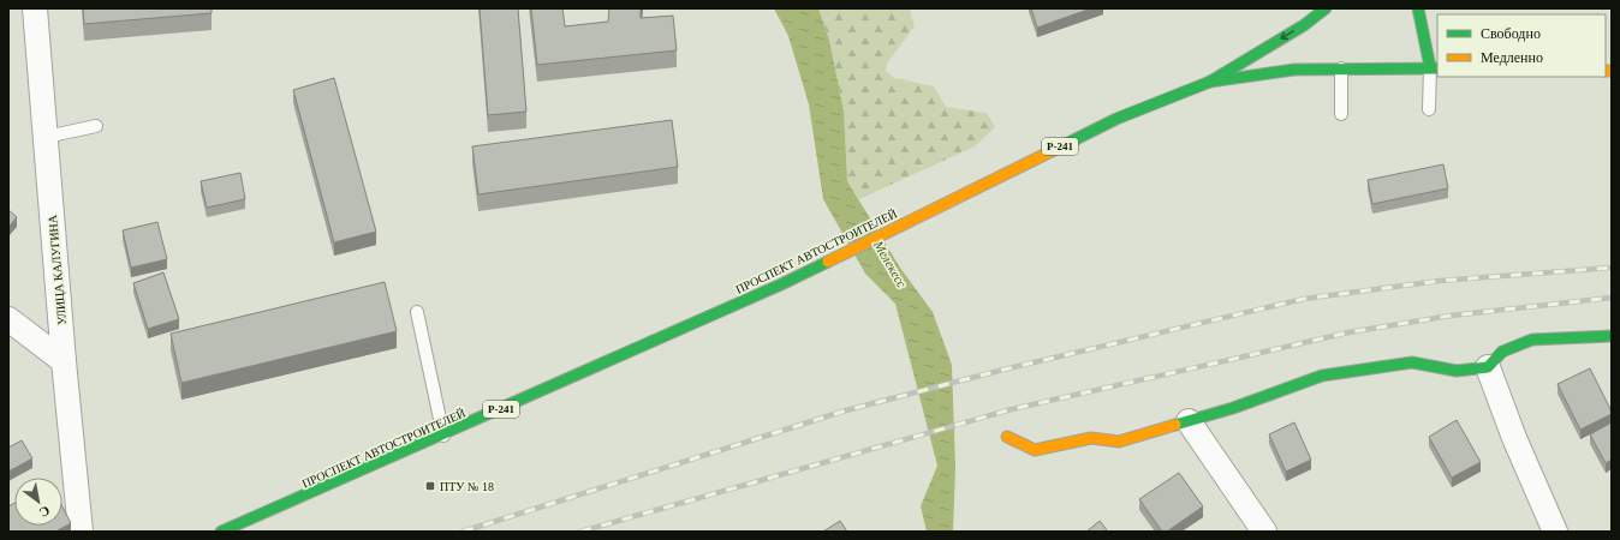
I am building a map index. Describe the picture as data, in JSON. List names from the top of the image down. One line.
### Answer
{"streets":{"main road":["Р-241","ПРОСПЕКТ АВТОСТРОИТЕЛЕЙ"],"street":["УЛИЦА КАЛУГИНА"]},"water":["Мелекесс"],"places":{"transit":["ПТУ № 18"]},"legend":["Свободно","Медленно"],"north":"bottom right"}
